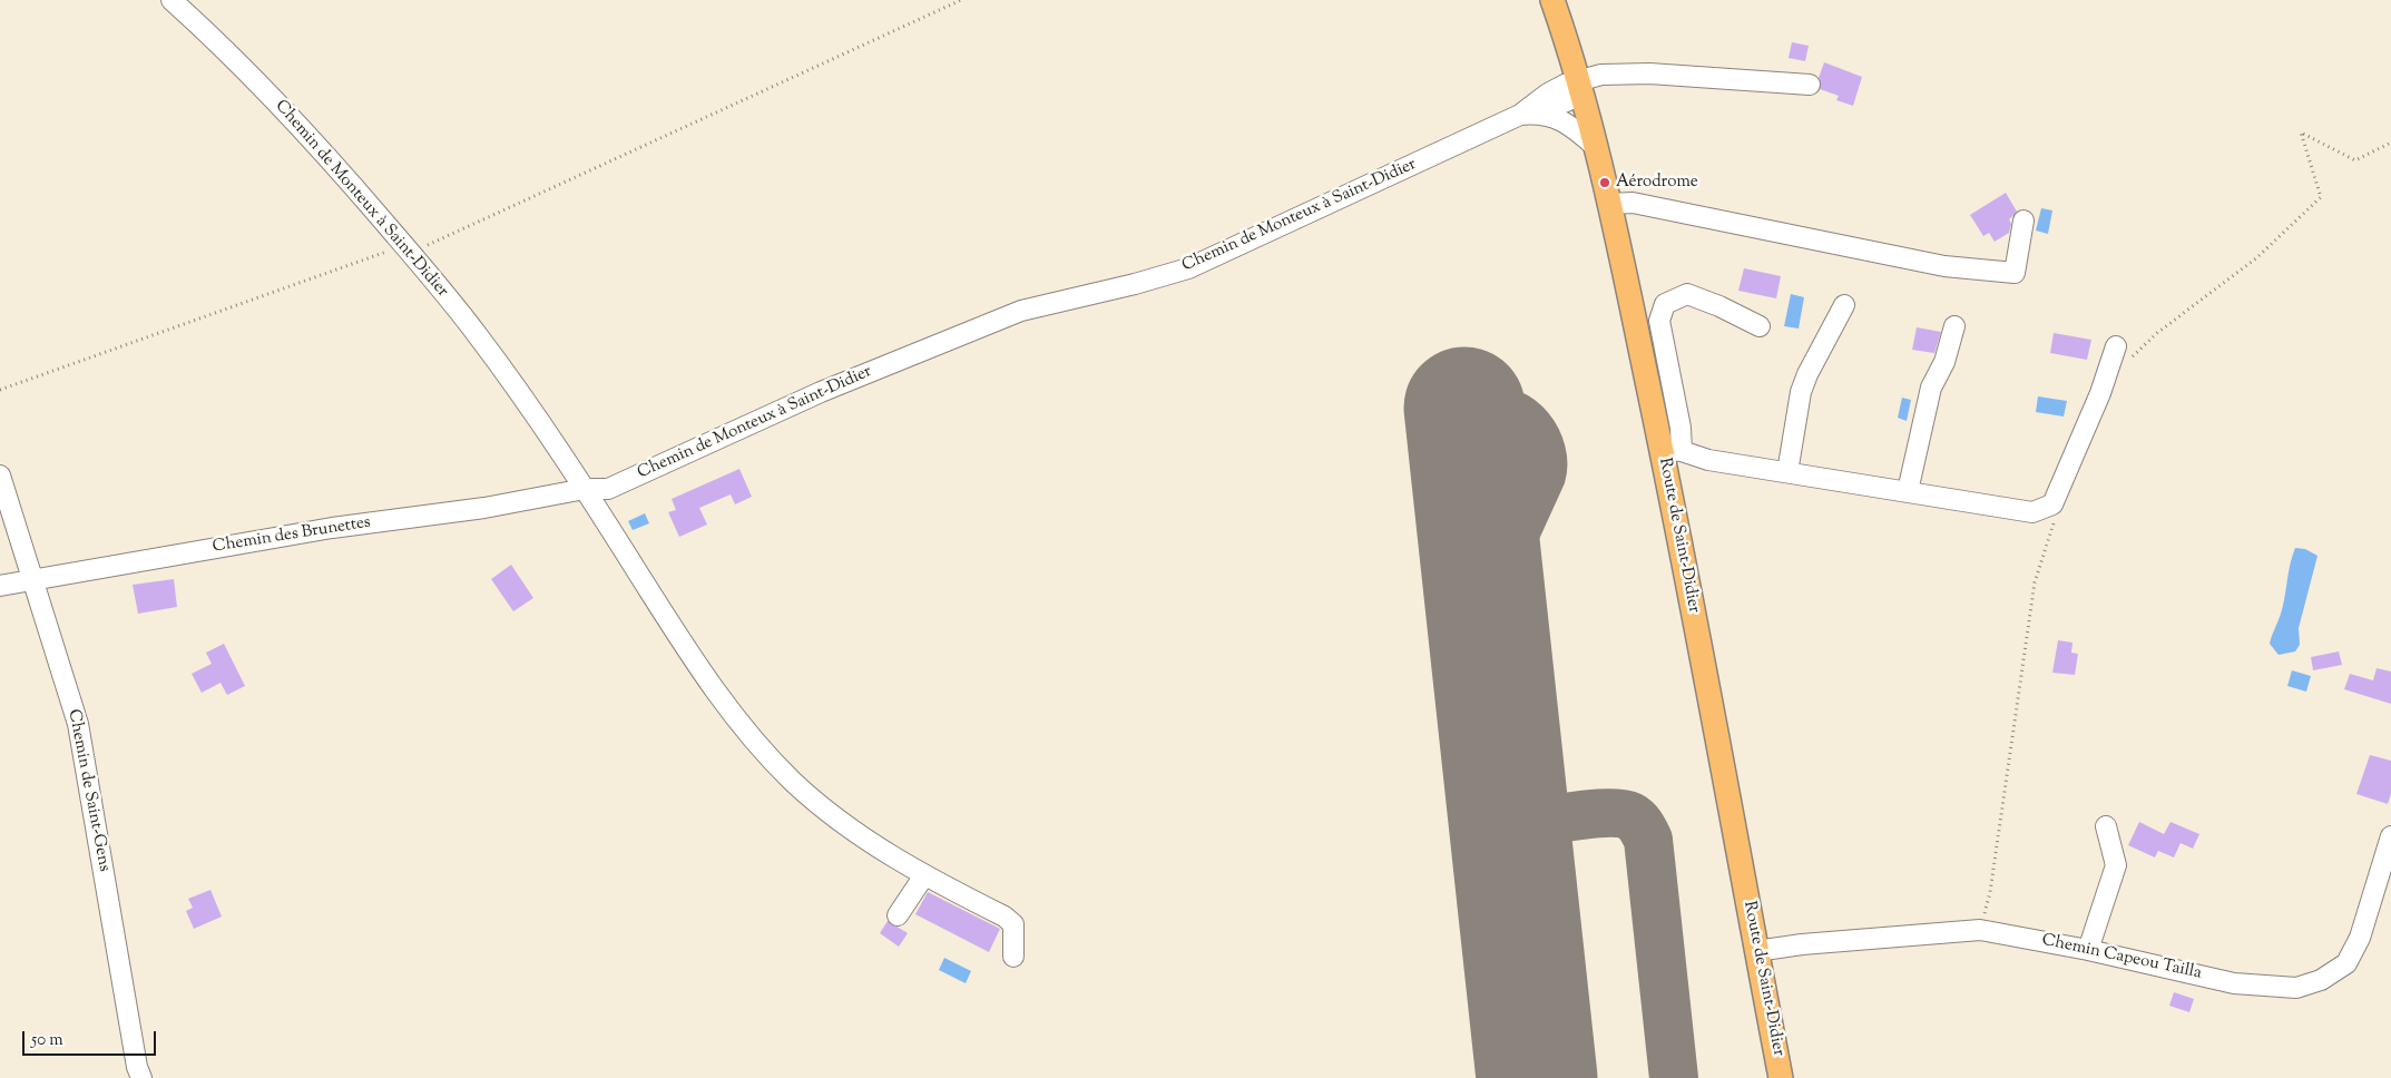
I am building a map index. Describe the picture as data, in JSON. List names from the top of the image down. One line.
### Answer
{"streets":{"main road":["Route de Saint-Didier"],"street":["Chemin de Monteux à Saint-Didier","Chemin des Brunettes","Chemin de Saint-Gens","Chemin Capeou Tailla"]},"crossings":[["Chemin de Monteux à Saint-Didier","Chemin des Brunettes"],["Chemin de Monteux à Saint-Didier","Route de Saint-Didier"],["Chemin des Brunettes","Chemin de Saint-Gens"],["Route de Saint-Didier","Chemin Capeou Tailla"]],"places":["Aérodrome"],"scale_bar":"50 m"}
